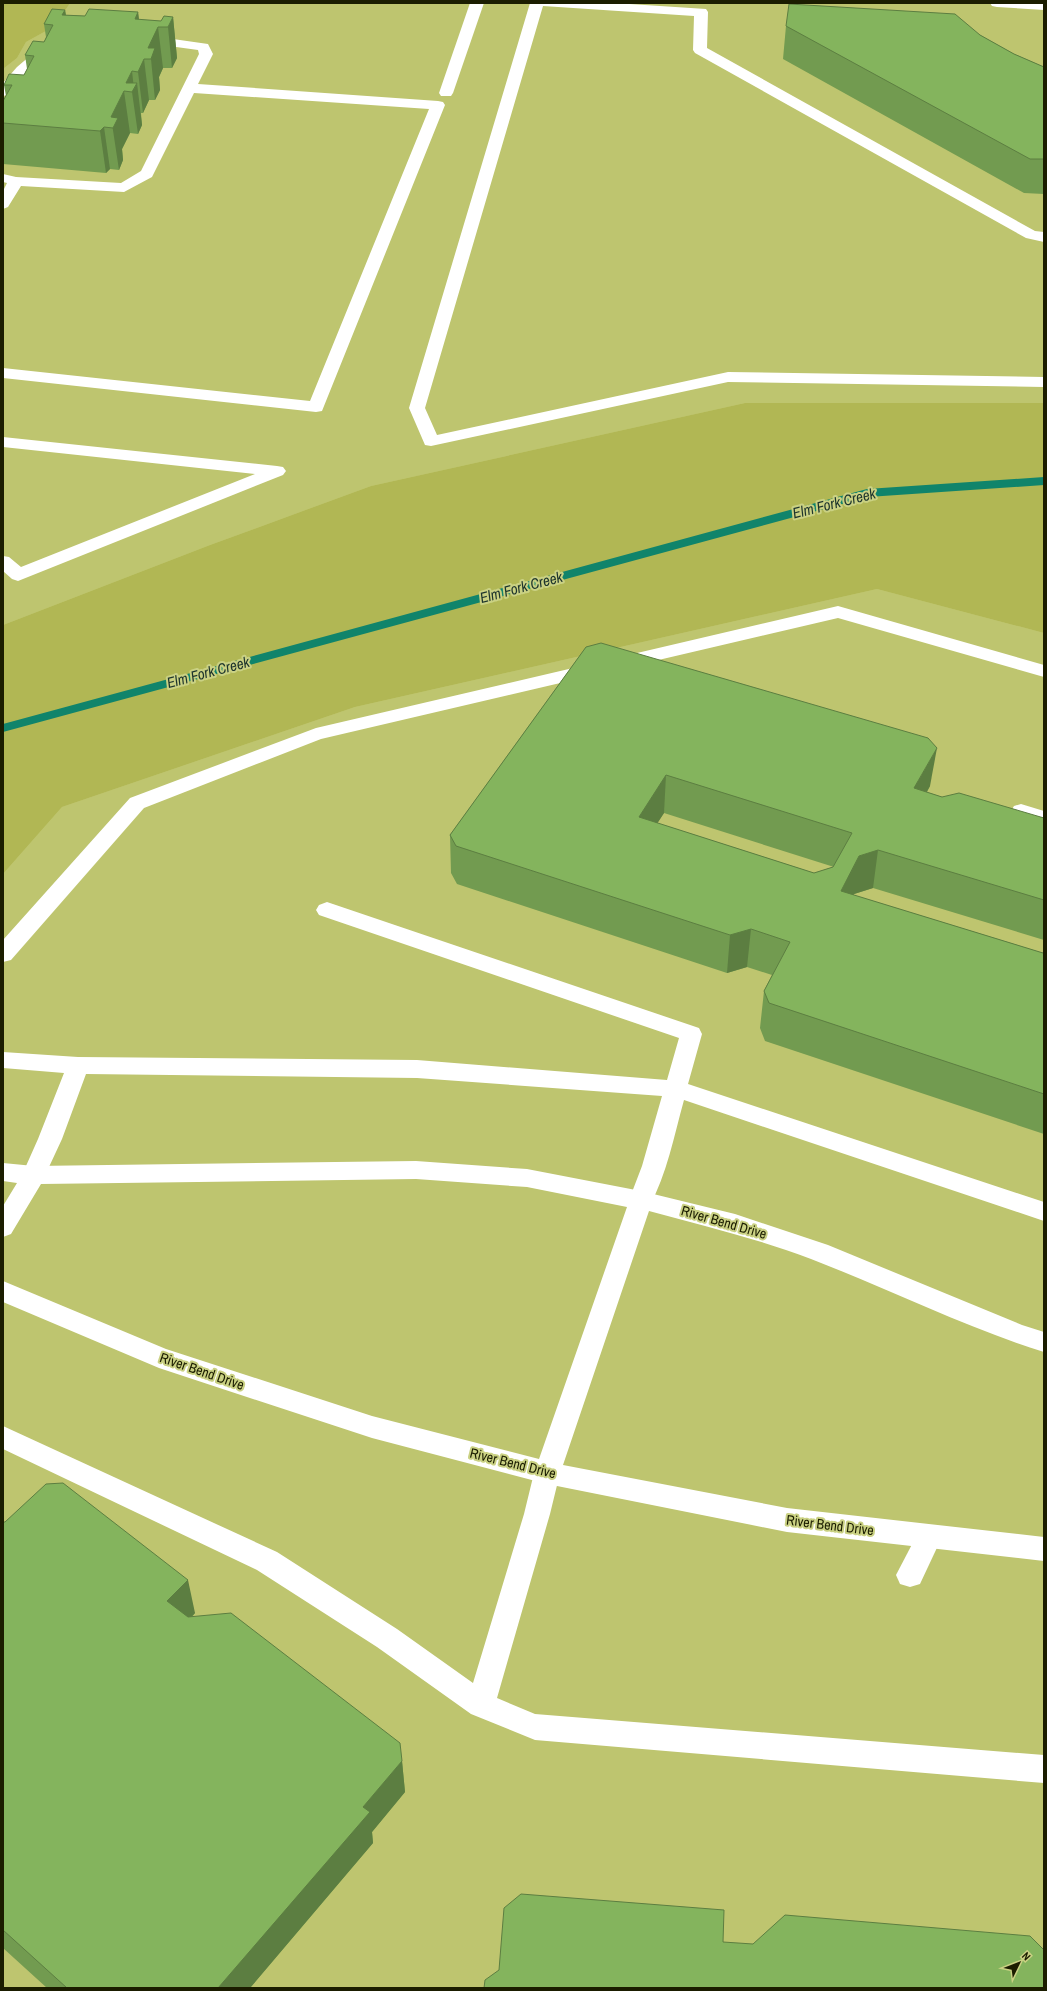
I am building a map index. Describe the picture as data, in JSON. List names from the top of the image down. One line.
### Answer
{"streets":{"street":["River Bend Drive"]},"water":["Elm Fork Creek"],"north":"top right"}
